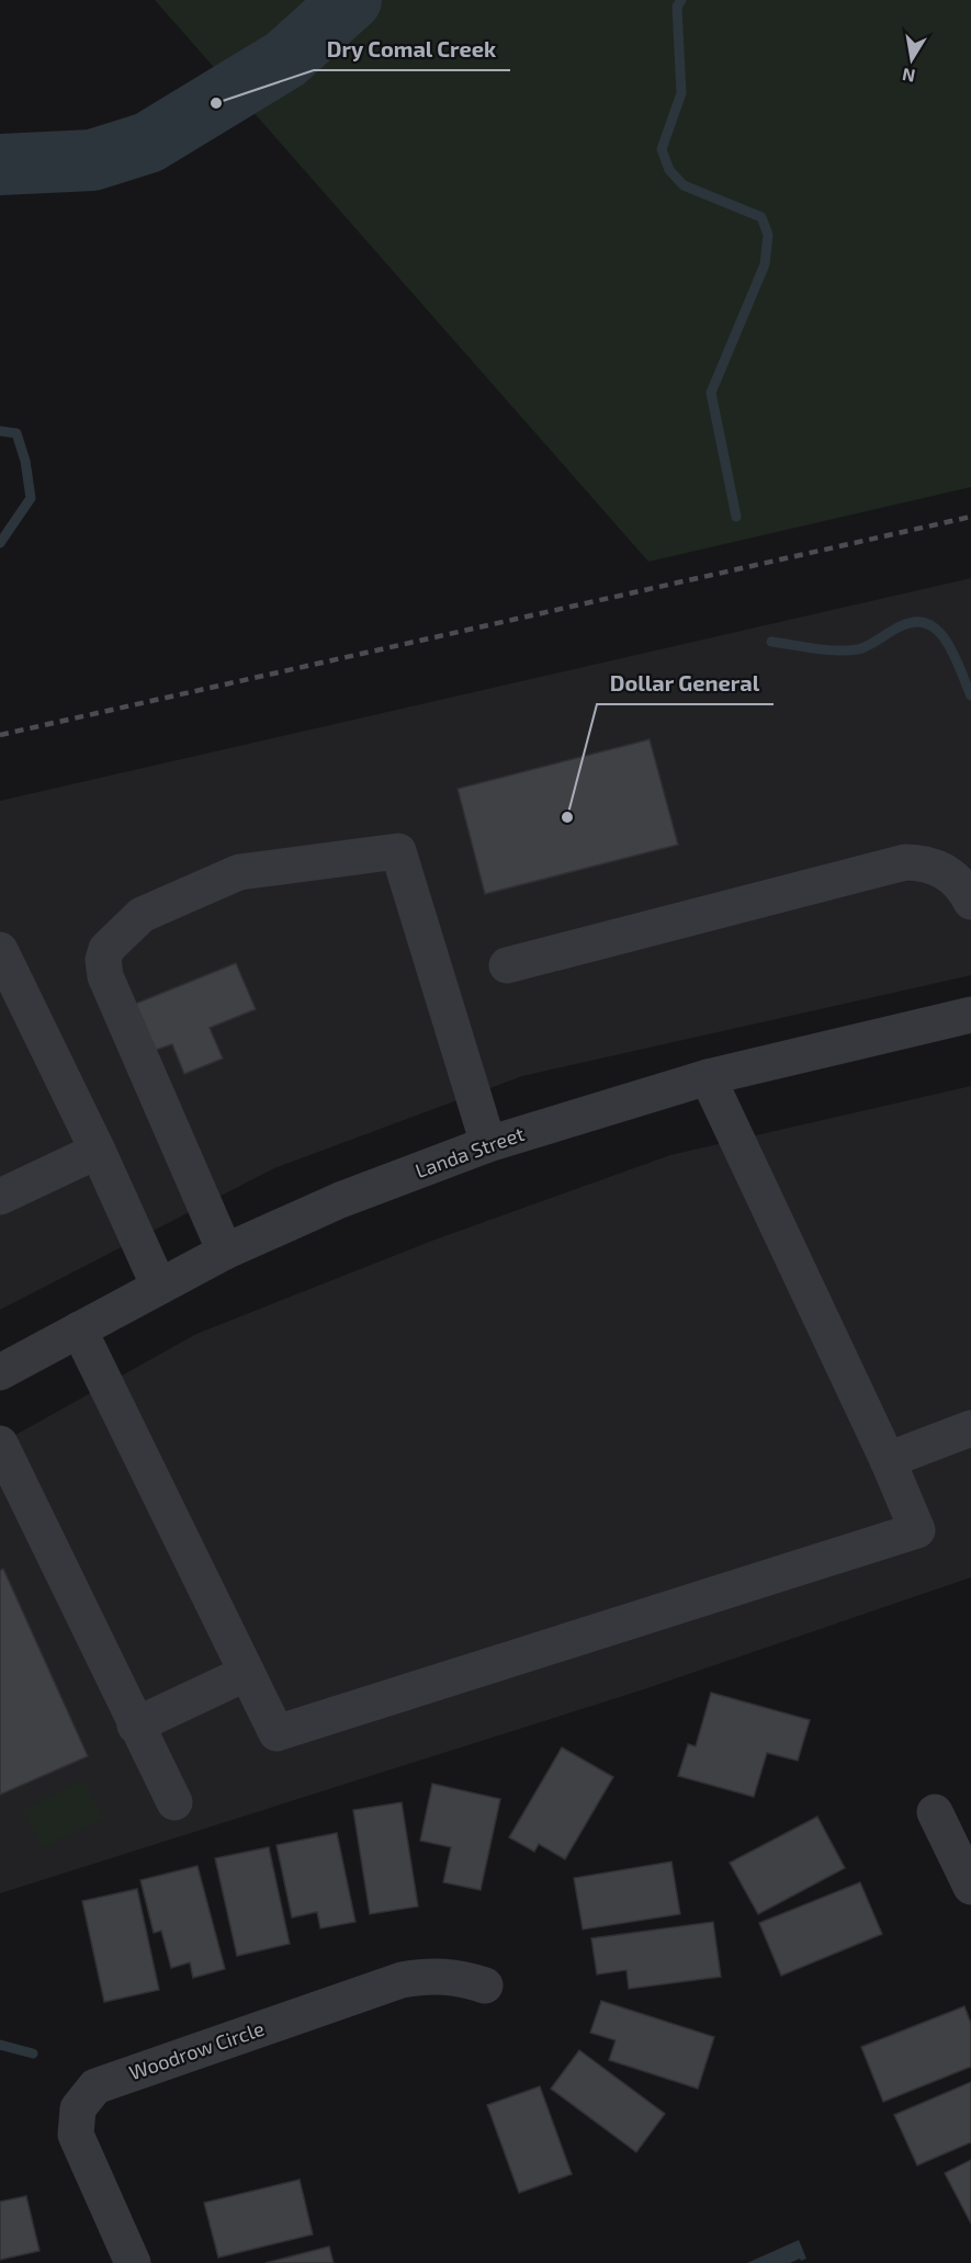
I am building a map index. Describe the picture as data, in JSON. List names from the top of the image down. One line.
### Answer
{"streets":{"street":["Landa Street","Woodrow Circle"]},"places":["Dry Comal Creek","Dollar General"],"north":"bottom"}
